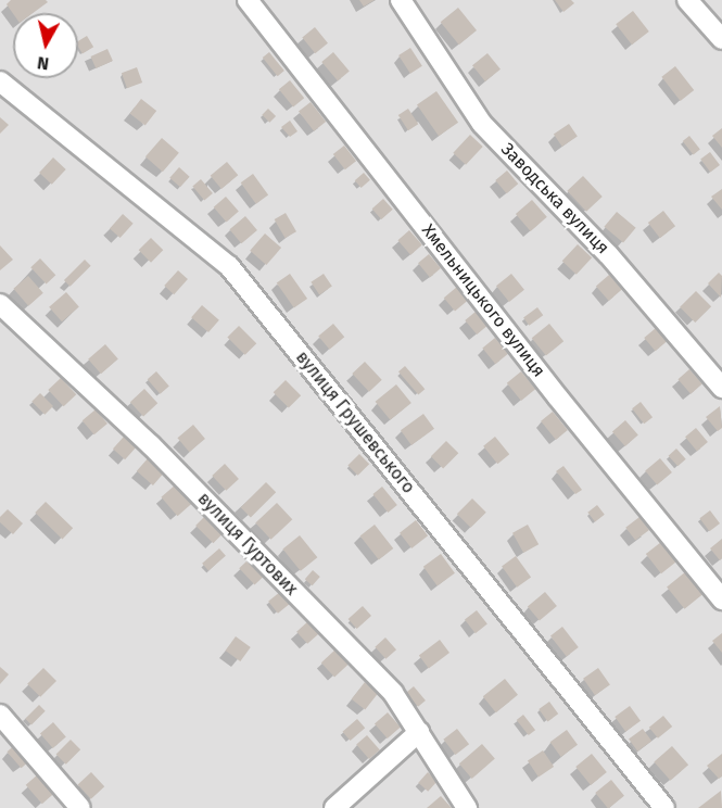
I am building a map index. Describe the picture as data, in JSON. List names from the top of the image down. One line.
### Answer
{"streets":{"street":["Заводська вулиця","Хмельницького вулиця","вулиця Грушевського","вулиця Гуртових"]},"north":"bottom"}
